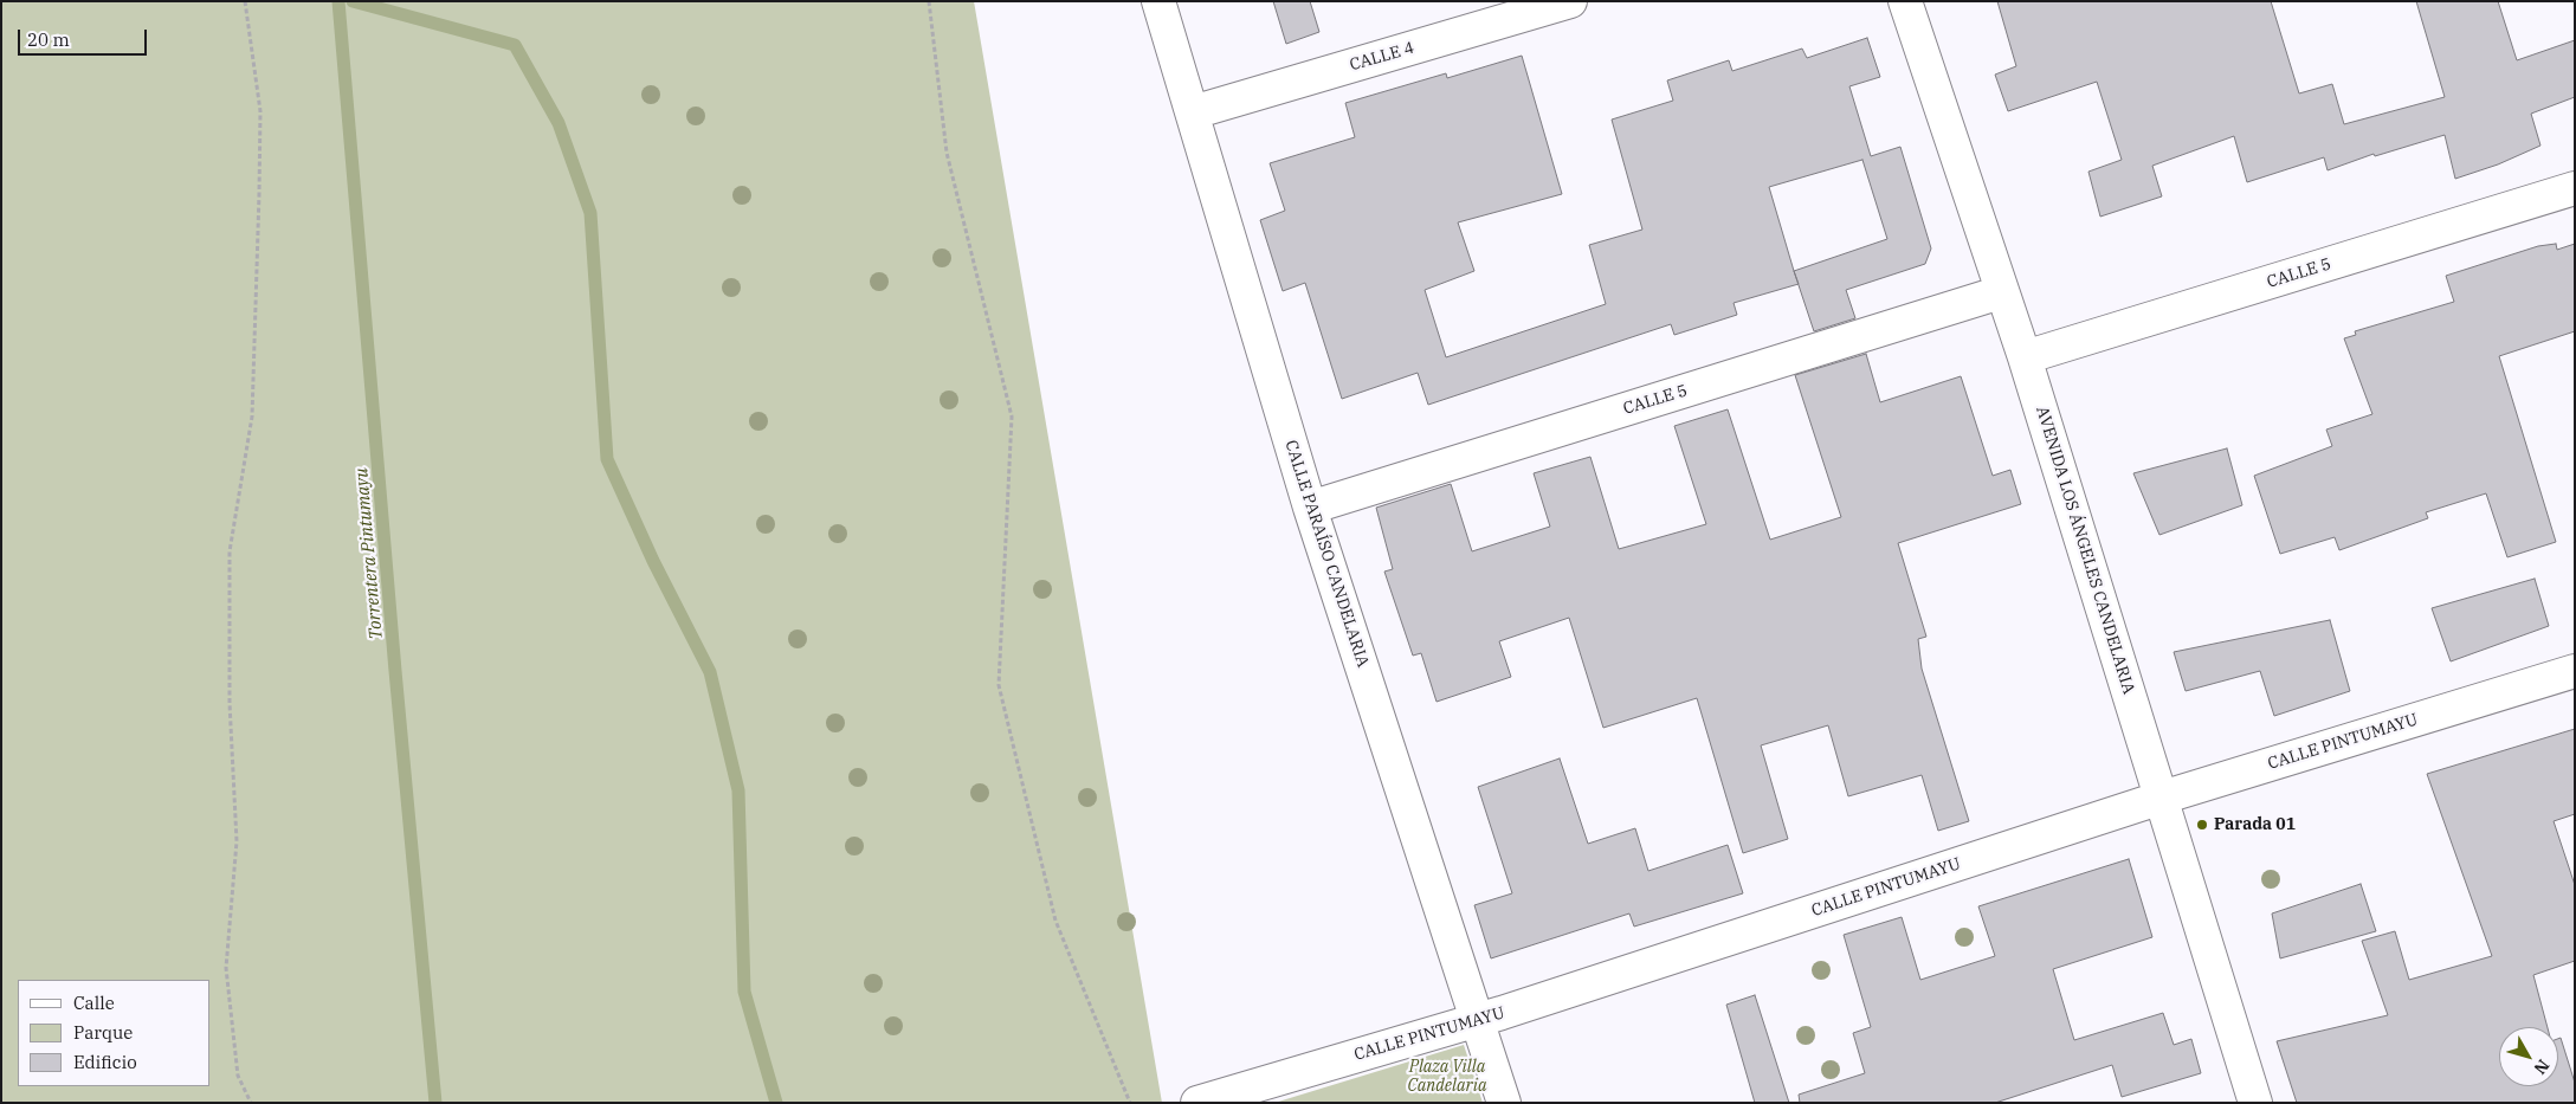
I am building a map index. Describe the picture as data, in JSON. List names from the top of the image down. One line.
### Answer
{"streets":{"street":["CALLE 4","CALLE 5","AVENIDA LOS ÁNGELES CANDELARIA","CALLE PARAÍSO CANDELARIA","CALLE PINTUMAYU"]},"crossings":[["CALLE 4","CALLE PARAÍSO CANDELARIA"],["CALLE 5","AVENIDA LOS ÁNGELES CANDELARIA"],["CALLE 5","CALLE PARAÍSO CANDELARIA"],["AVENIDA LOS ÁNGELES CANDELARIA","CALLE PINTUMAYU"],["CALLE PARAÍSO CANDELARIA","CALLE PINTUMAYU"]],"water":["Torrentera Pintumayu"],"parks":["Plaza Villa Candelaria"],"places":["Parada 01"],"legend":["Calle","Parque","Edificio"],"scale_bar":"20 m","north":"bottom right"}
